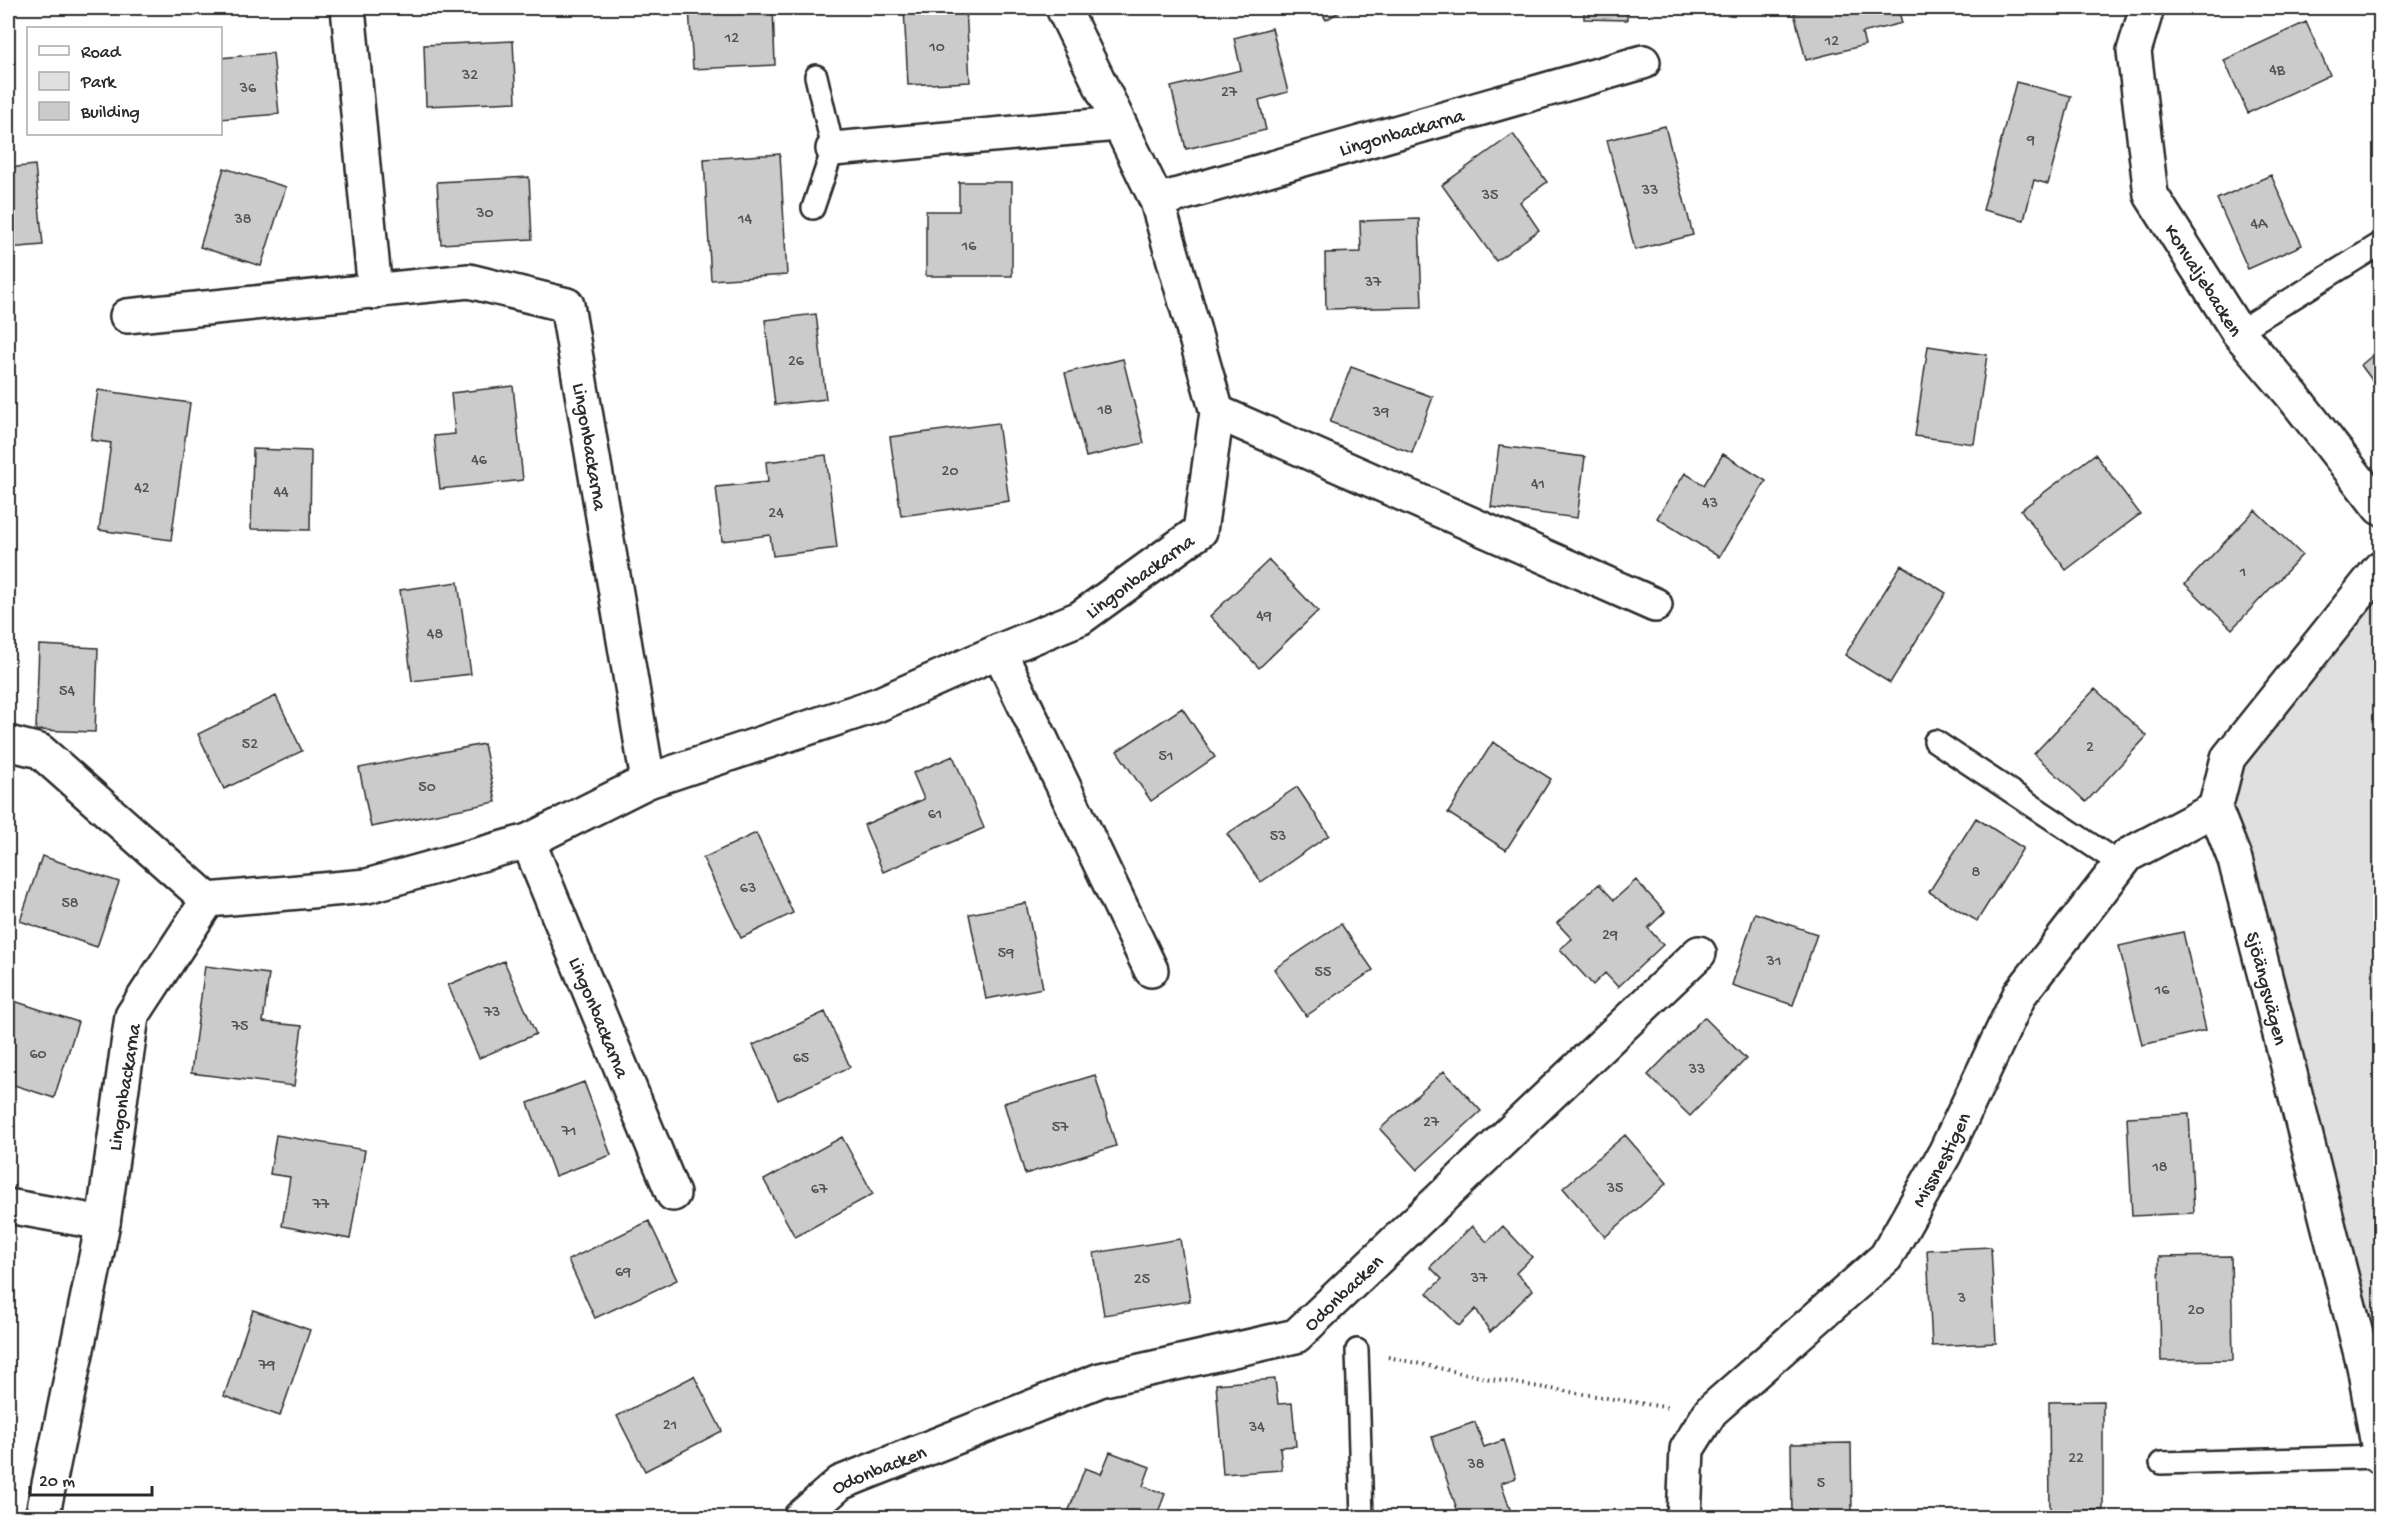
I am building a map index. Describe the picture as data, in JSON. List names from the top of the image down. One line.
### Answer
{"streets":{"street":["Lingonbackarna","Konvaljebacken","Sjöängsvägen","Missnestigen","Odonbacken"]},"crossings":[["Sjöängsvägen","Missnestigen"]],"house_numbers":["12","12","10","4B","32","36","27","9","33","35","30","38","14","4A","16","37","26","18","39","46","20","41","42","44","43","24","1","49","48","54","52","2","51","50","61","53","8","63","58","29","59","31","55","16","73","75","60","65","33","27","57","71","18","35","67","77","69","37","25","3","20","79","21","34","22","38","5"],"legend":["Road","Park","Building"],"scale_bar":"20 m"}
